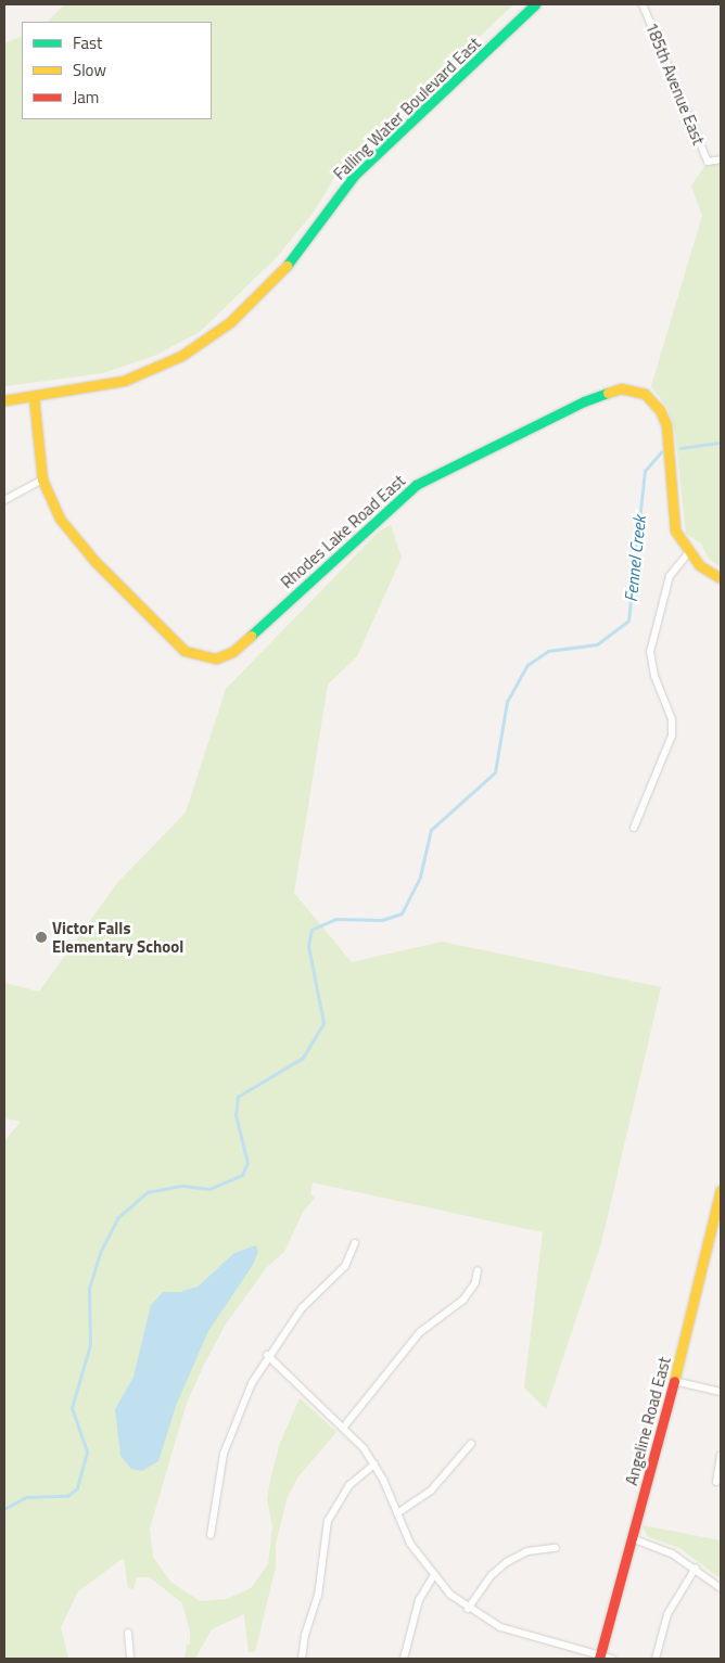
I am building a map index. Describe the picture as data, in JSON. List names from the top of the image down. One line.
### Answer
{"streets":{"street":["185th Avenue East","Falling Water Boulevard East","Rhodes Lake Road East","Angeline Road East"]},"crossings":[["Falling Water Boulevard East","Rhodes Lake Road East"]],"water":["Fennel Creek"],"places":["Victor Falls Elementary School"],"legend":["Fast","Slow","Jam"]}
